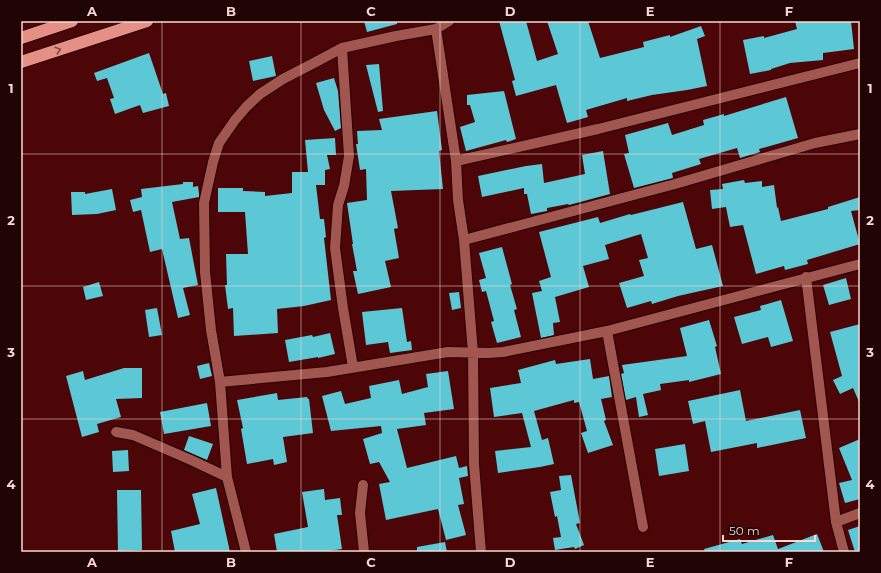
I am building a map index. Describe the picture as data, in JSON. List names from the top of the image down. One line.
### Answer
{"scale_bar":"50 m","grid":{"columns":["A","B","C","D","E","F"],"rows":["1","2","3","4"]}}
